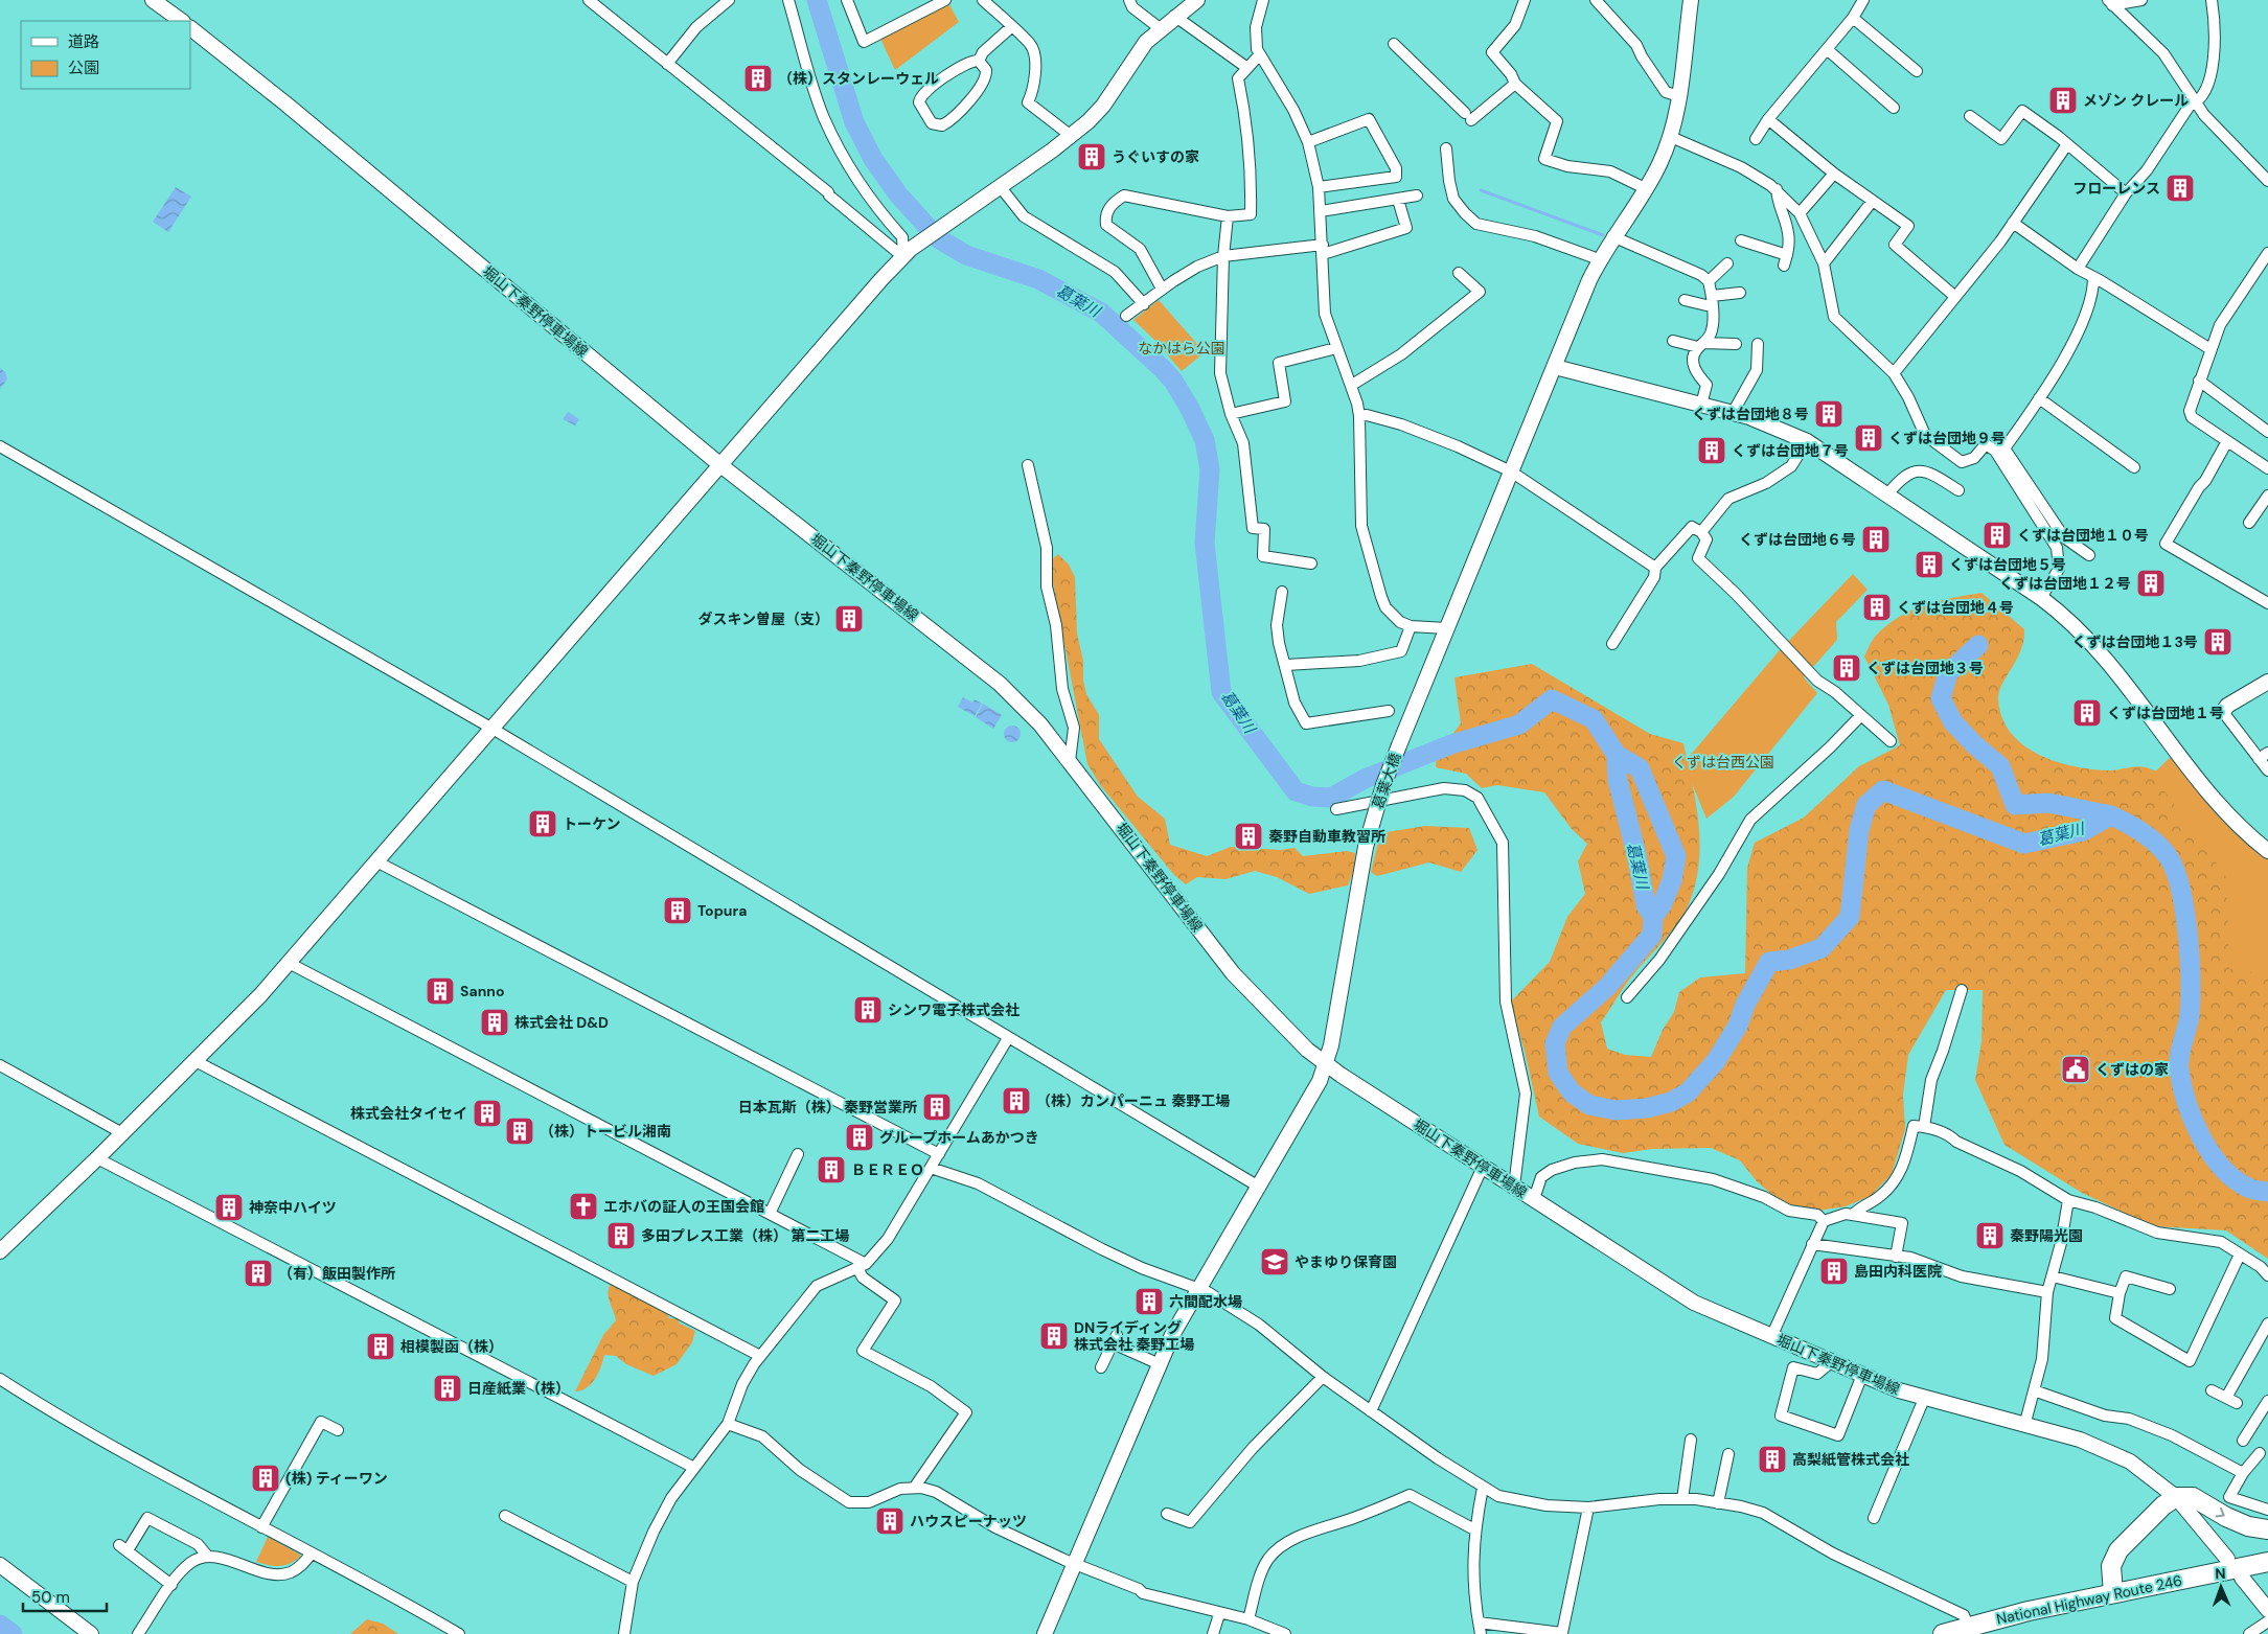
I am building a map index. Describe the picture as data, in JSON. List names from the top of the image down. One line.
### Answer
{"streets":{"highway":["National Highway Route 246"],"street":["堀山下秦野停車場線","葛葉大橋"]},"crossings":[["堀山下秦野停車場線","葛葉大橋"]],"water":["葛葉川"],"parks":["なかはら公園","くずは台西公園"],"places":{"building":["（株）スタンレーウェル","メゾン クレール","うぐいすの家","フローレンス","くずは台団地８号","くずは台団地９号","くずは台団地７号","くずは台団地１０号","くずは台団地６号","くずは台団地５号","くずは台団地１２号","くずは台団地４号","ダスキン曽屋（支）","くずは台団地１3号","くずは台団地３号","くずは台団地１号","トーケン","秦野自動車教習所","Topura","Sanno","シンワ電子株式会社","株式会社 D&D","（株）カンパーニュ 秦野工場","日本瓦斯（株） 秦野営業所","株式会社タイセイ","（株）トービル湘南","グループホームあかつき","ＢＥＲＥＯ","神奈中ハイツ","多田プレス工業（株） 第二工場","秦野陽光園","島田内科医院","（有）飯田製作所","六間配水場","DNライディング 株式会社 秦野工場","相模製函（株）","日産紙業（株）","高梨紙管株式会社","(株) ティーワン","ハウスピーナッツ"],"public building":["くずはの家"],"church":["エホバの証人の王国会館"],"school or university":["やまゆり保育園"]},"legend":["道路","公園"],"scale_bar":"50 m","north":"top"}
